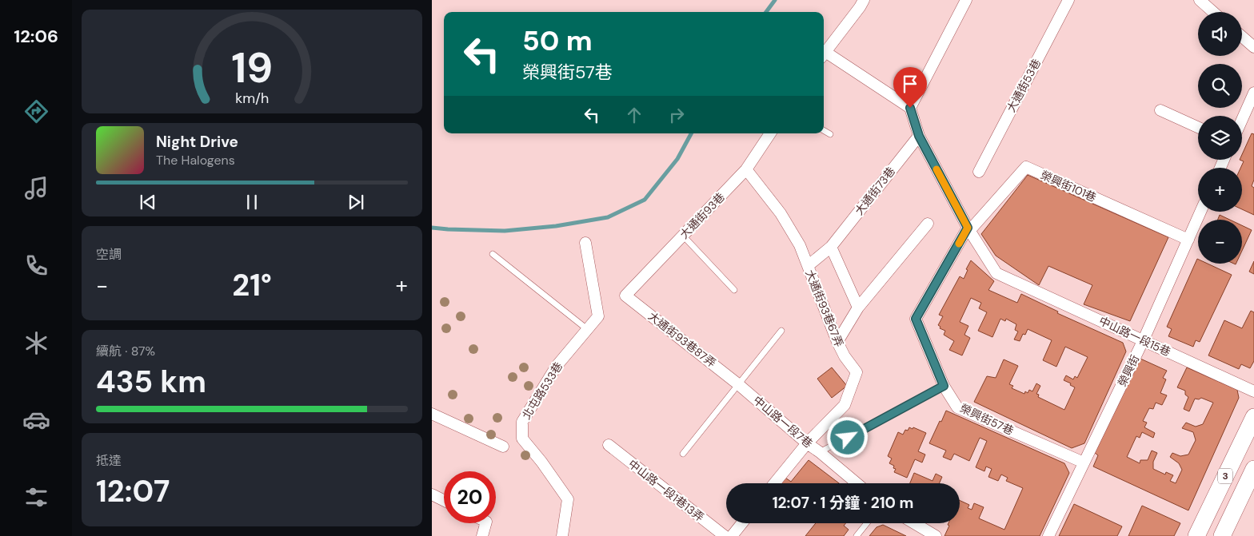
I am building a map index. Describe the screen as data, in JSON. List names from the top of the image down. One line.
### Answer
{"streets":{"main road":["3"],"street":["大通街53巷","榮興街101巷","大通街73巷","大通街93巷","大通街93巷67弄","中山路一段15巷","大通街93巷87弄","榮興街","北屯路533巷","榮興街57巷","中山路一段7巷","中山路一段1巷13弄"]},"crossings":[["榮興街101巷","中山路一段15巷"],["榮興街101巷","榮興街"],["榮興街101巷","榮興街57巷"],["大通街73巷","大通街93巷67弄"],["大通街73巷","中山路一段15巷"],["大通街93巷","大通街93巷67弄"],["大通街93巷","大通街93巷87弄"],["大通街93巷67弄","中山路一段7巷"],["中山路一段15巷","榮興街"],["中山路一段15巷","榮興街57巷"],["大通街93巷87弄","中山路一段7巷"],["榮興街","榮興街57巷"]],"page":{"tabs":"12:06","map_buttons":["+","−"],"turn":["50 m","榮興街57巷"],"song":["Night Drive","The Halogens"],"tile":["空調",["續航 · 87%","435 km"],["抵達","12:07"]],"heat":["−","21°","+"],"limit":"20","trip":"12:07 · 1 分鐘 · 210 m","gauge":["19","km/h"]}}
